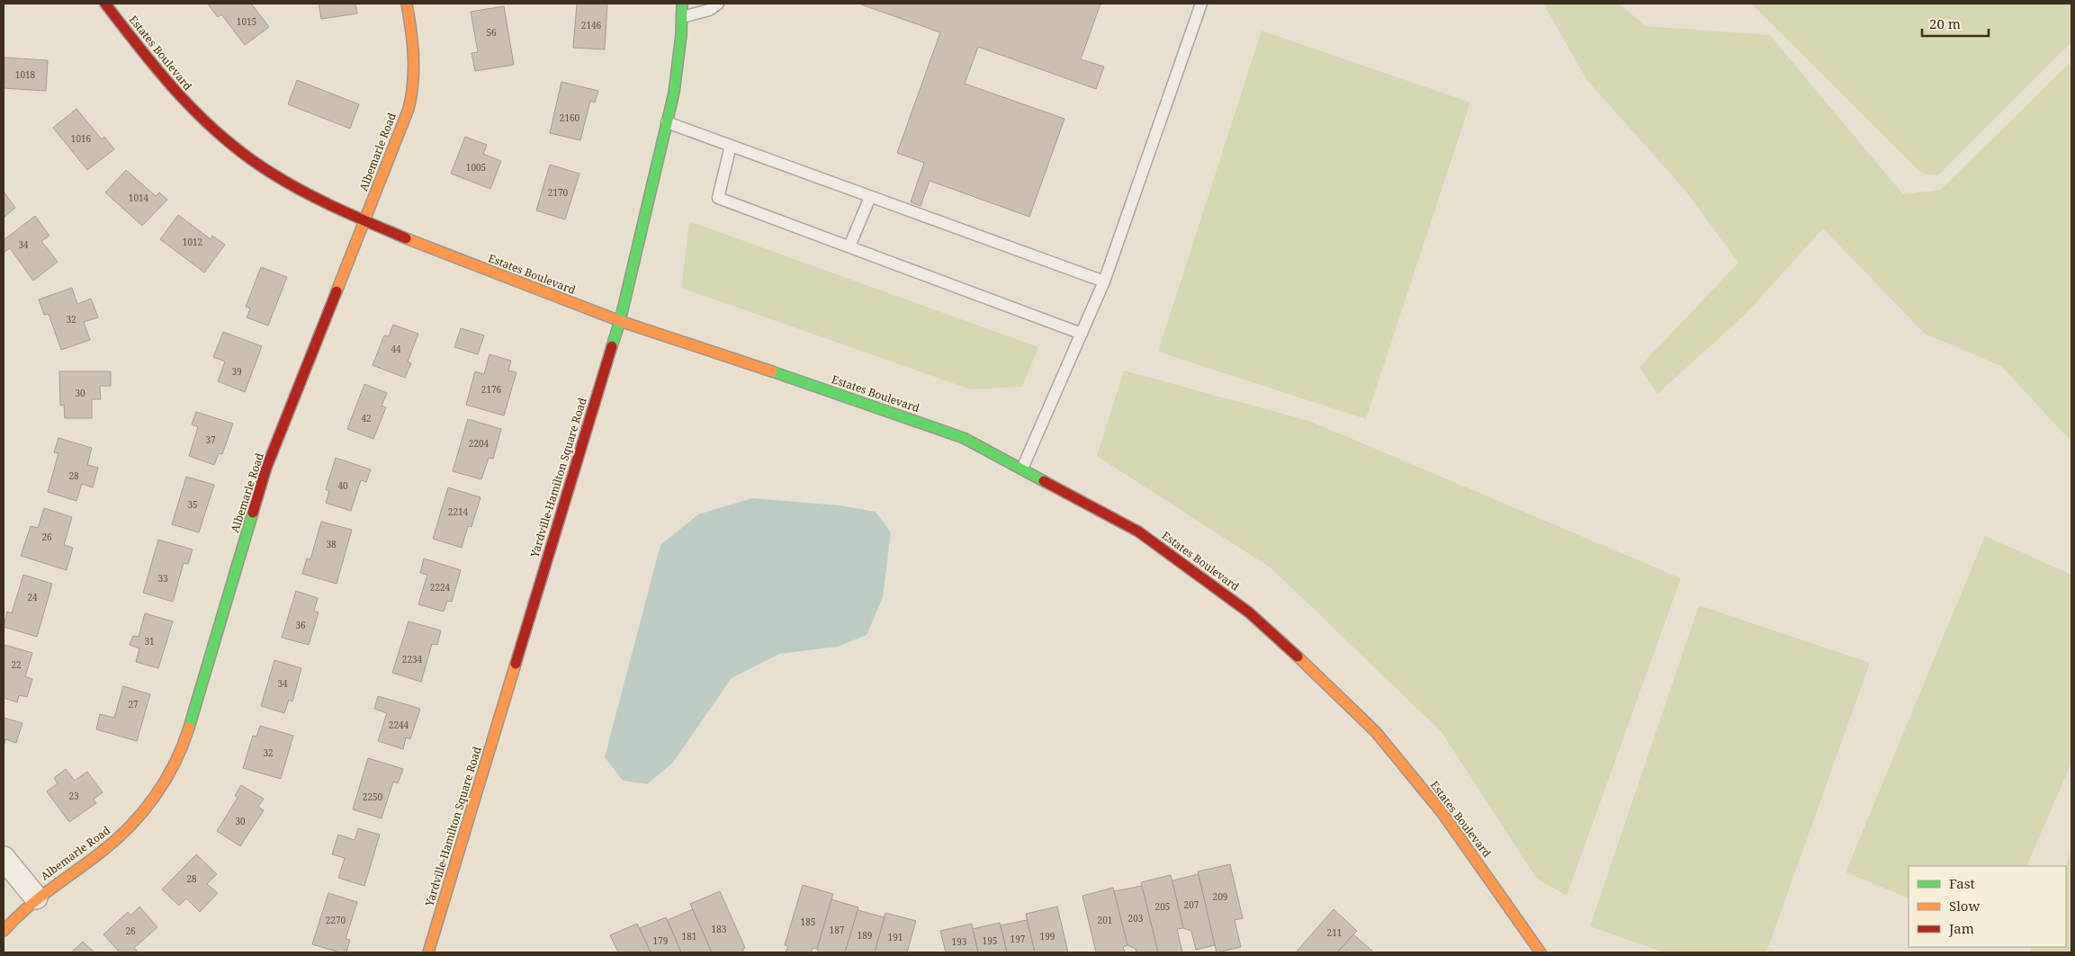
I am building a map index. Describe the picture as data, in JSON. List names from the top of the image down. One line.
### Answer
{"streets":{"street":["Estates Boulevard","Albemarle Road","Yardville-Hamilton Square Road"]},"crossings":[["Estates Boulevard","Albemarle Road"],["Estates Boulevard","Yardville-Hamilton Square Road"]],"house_numbers":["1015","2146","56","1018","2160","1016","1005","2170","1014","1012","34","32","44","39","2176","30","42","37","2204","28","40","35","2214","26","38","33","2224","24","36","31","2234","22","34","27","2244","32","23","2250","30","28","209","207","205","203","2270","201","185","183","187","26","211","189","181","199","191","197","179","195","193"],"legend":["Fast","Slow","Jam"],"scale_bar":"20 m"}
